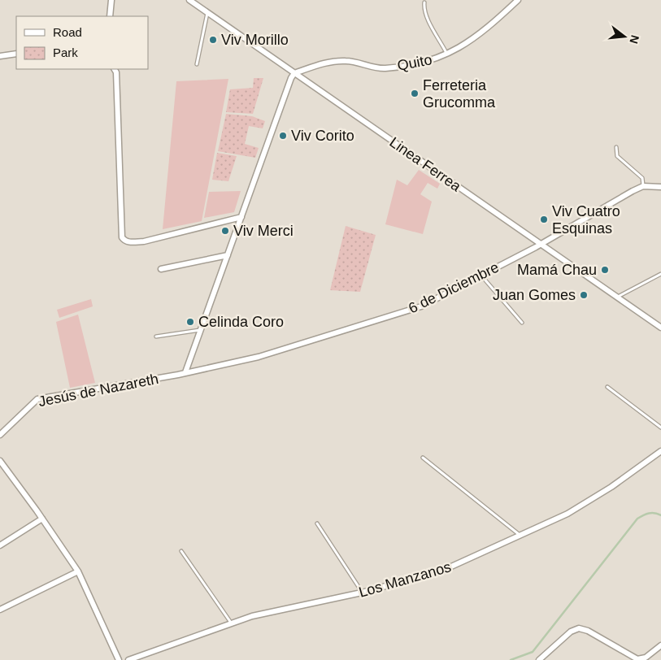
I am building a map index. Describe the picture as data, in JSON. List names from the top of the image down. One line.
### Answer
{"streets":{"street":["Quito","Linea Ferrea","6 de Diciembre","Jesús de Nazareth","Los Manzanos"]},"crossings":[["Quito","Linea Ferrea"],["Linea Ferrea","6 de Diciembre"],["6 de Diciembre","Jesús de Nazareth"]],"places":["Viv Morillo","Ferreteria Grucomma","Viv Corito","Viv Cuatro Esquinas","Viv Merci","Mamá Chau","Juan Gomes","Celinda Coro"],"legend":["Road","Park"],"north":"right"}
